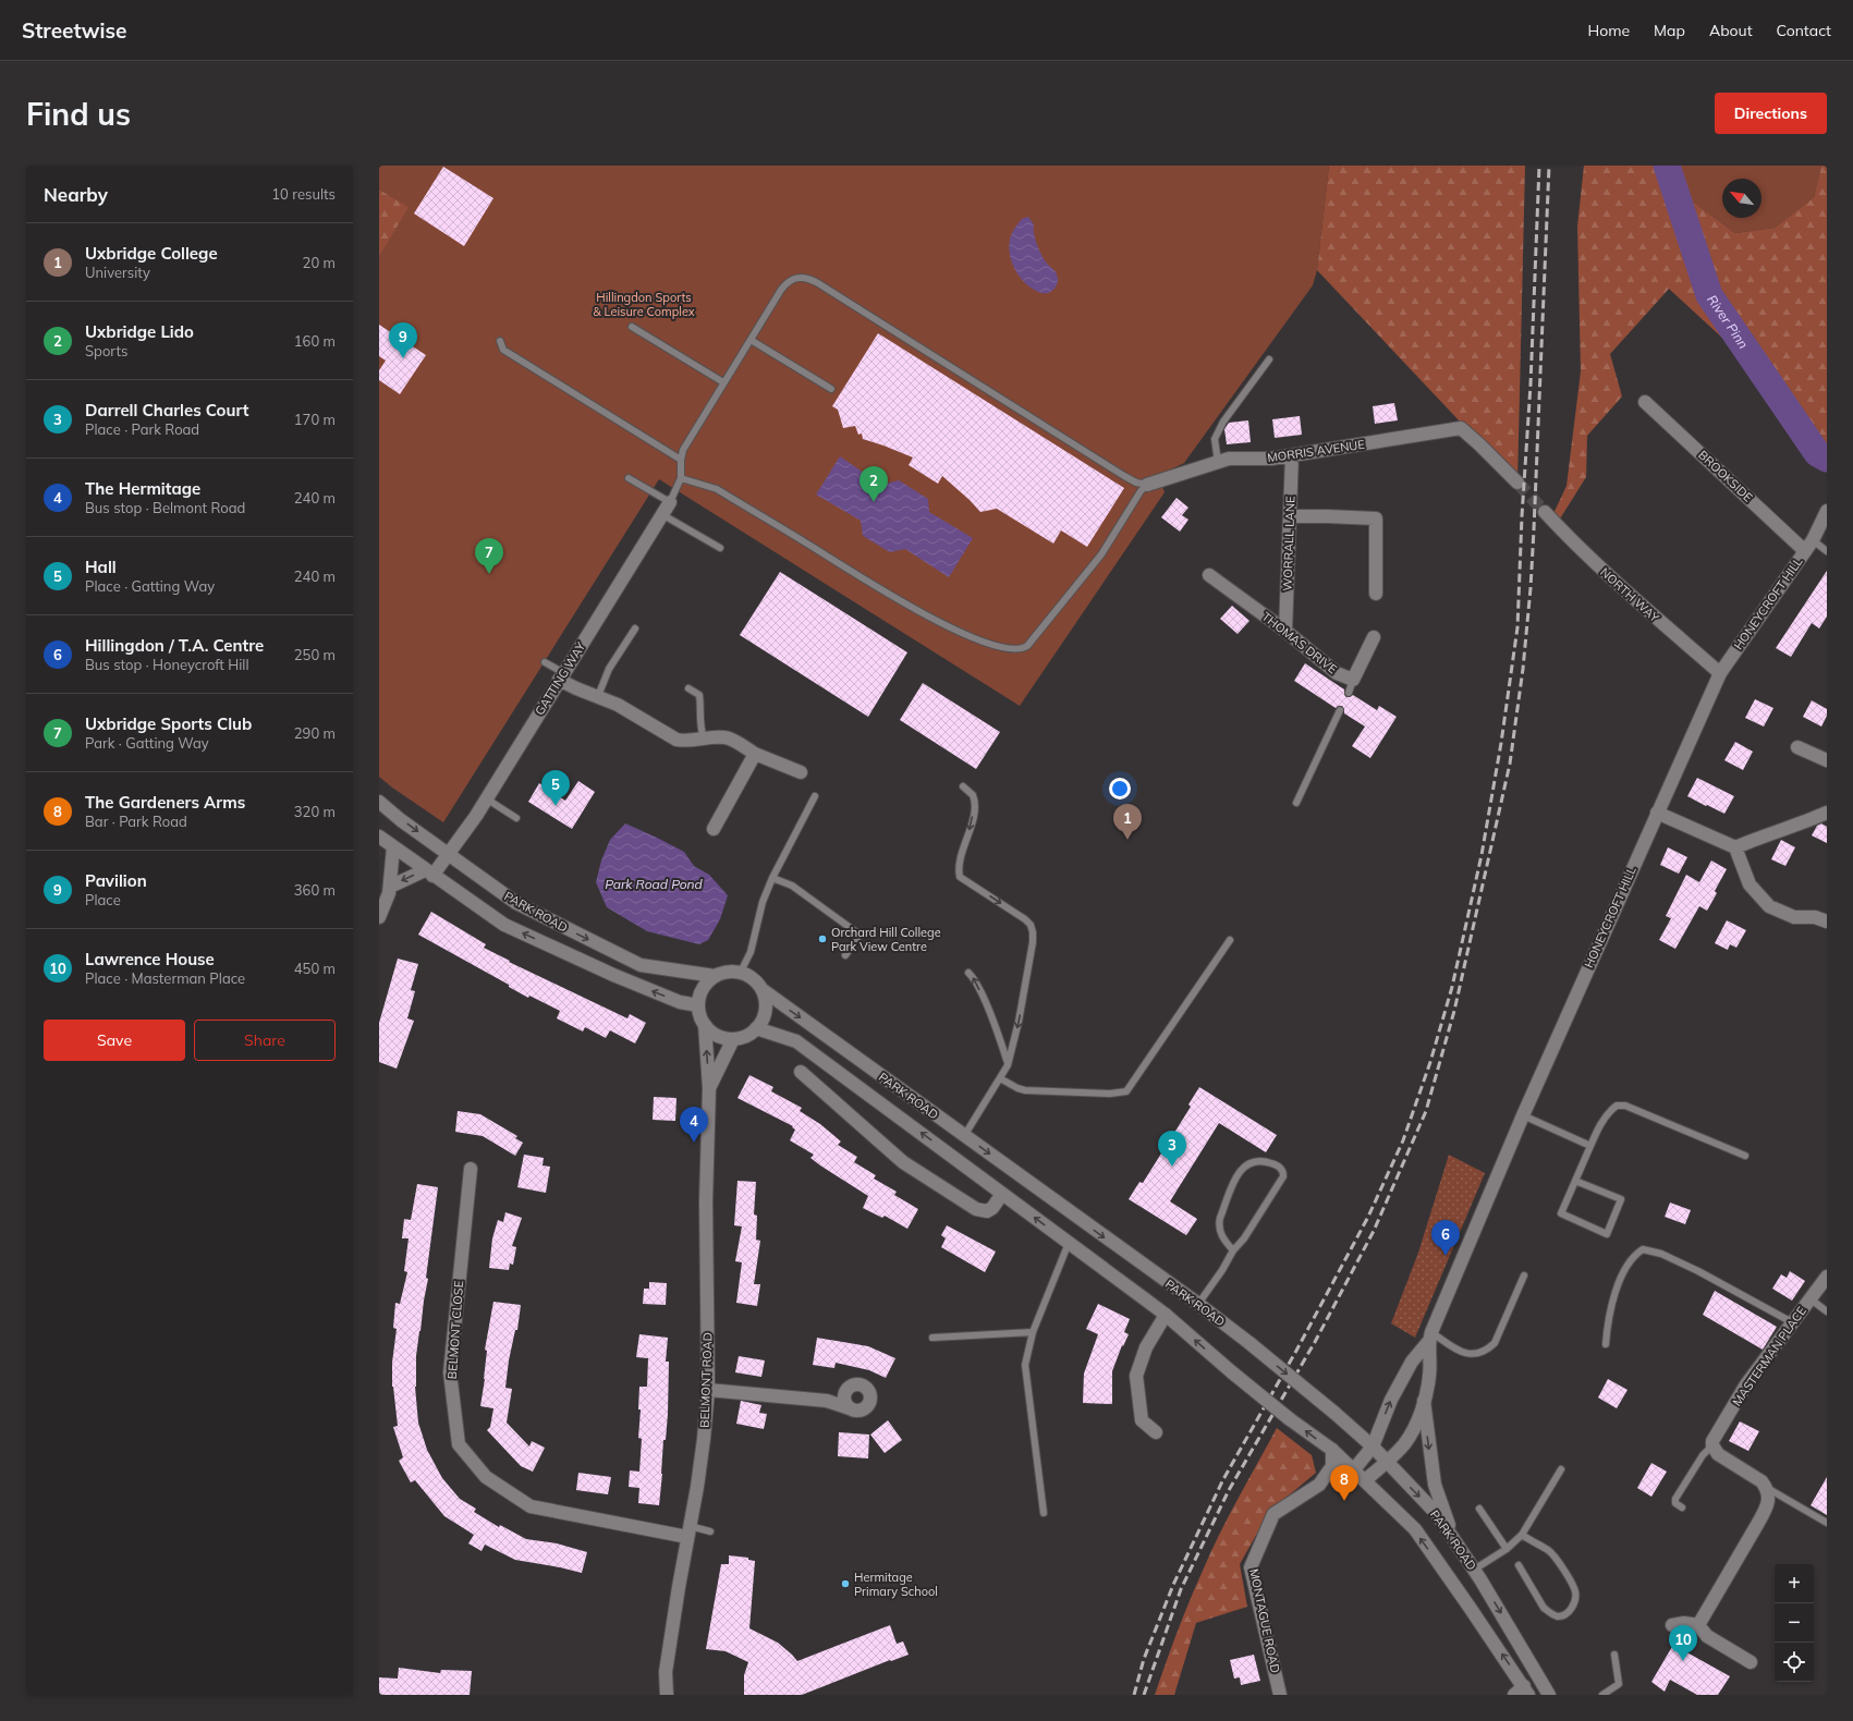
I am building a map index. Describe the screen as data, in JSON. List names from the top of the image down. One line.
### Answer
{"streets":{"street":["MORRIS AVENUE","BROOKSIDE","WORRALL LANE","NORTH WAY","HONEYCROFT HILL","THOMAS DRIVE","GATTING WAY","PARK ROAD","BELMONT CLOSE","MASTERMAN PLACE","BELMONT ROAD","MONTAGUE ROAD"]},"crossings":[["MORRIS AVENUE","WORRALL LANE"],["BROOKSIDE","HONEYCROFT HILL"],["WORRALL LANE","THOMAS DRIVE"],["NORTH WAY","HONEYCROFT HILL"],["HONEYCROFT HILL","PARK ROAD"],["GATTING WAY","PARK ROAD"],["PARK ROAD","BELMONT ROAD"],["PARK ROAD","MONTAGUE ROAD"],["BELMONT CLOSE","BELMONT ROAD"]],"water":["River Pinn","Park Road Pond"],"parks":["Hillingdon Sports & Leisure Complex"],"places":["Orchard Hill College Park View Centre","Hermitage Primary School"],"north":"top left","page":{"header":"Streetwise","nav":["Home","Map","About","Contact"],"buttons":["Directions",["Save","Share"]],"title":"Find us","heading":["Nearby","10 results"],"list":[{"mark":"1","name":"Uxbridge College","note":"University","value":"20 m"},{"mark":"2","name":"Uxbridge Lido","note":"Sports","value":"160 m"},{"mark":"3","name":"Darrell Charles Court","note":"Place · Park Road","value":"170 m"},{"mark":"4","name":"The Hermitage","note":"Bus stop · Belmont Road","value":"240 m"},{"mark":"5","name":"Hall","note":"Place · Gatting Way","value":"240 m"},{"mark":"6","name":"Hillingdon / T.A. Centre","note":"Bus stop · Honeycroft Hill","value":"250 m"},{"mark":"7","name":"Uxbridge Sports Club","note":"Park · Gatting Way","value":"290 m"},{"mark":"8","name":"The Gardeners Arms","note":"Bar · Park Road","value":"320 m"},{"mark":"9","name":"Pavilion","note":"Place","value":"360 m"},{"mark":"10","name":"Lawrence House","note":"Place · Masterman Place","value":"450 m"}],"pins":["9","2","7","5","1","4","3","6","8","10"],"map_buttons":["+","−"]}}
